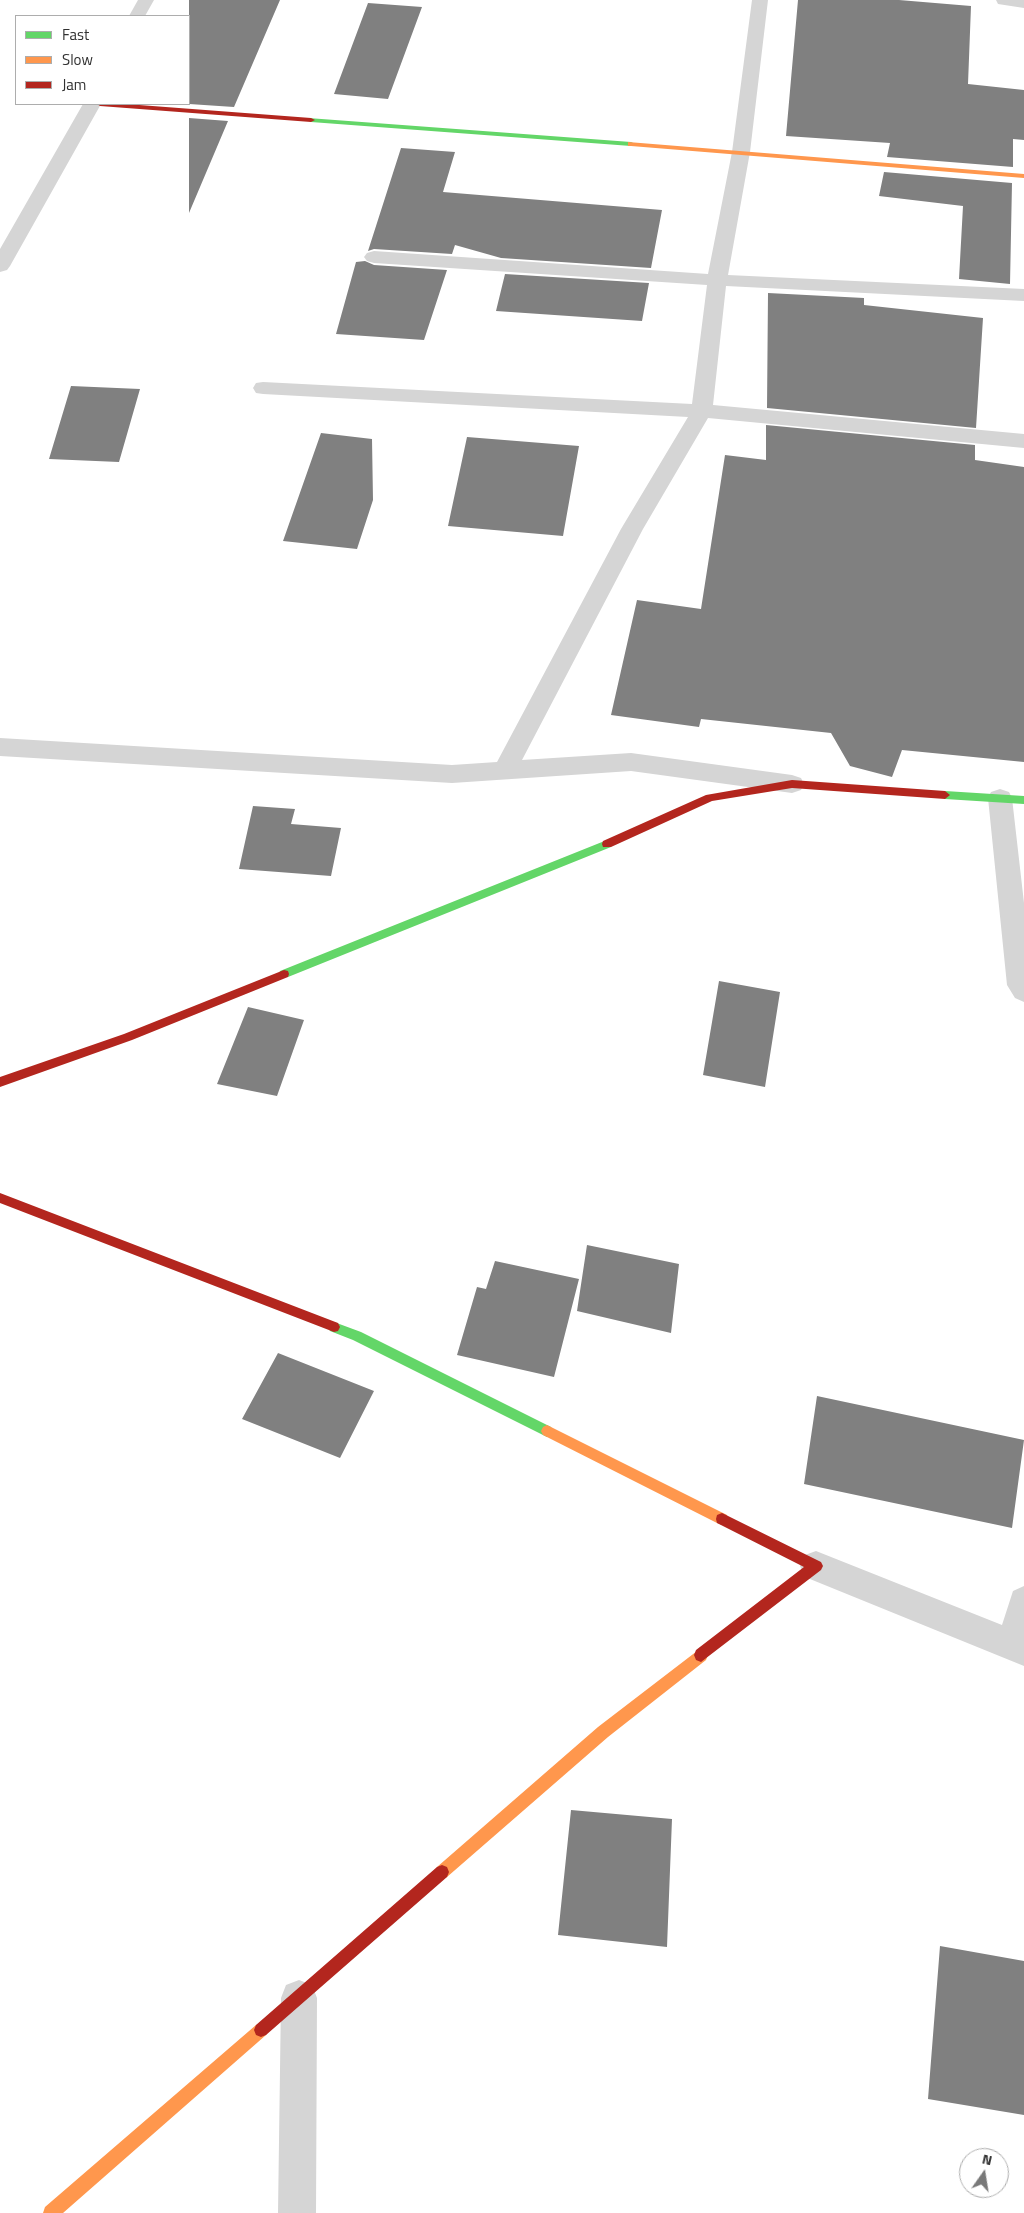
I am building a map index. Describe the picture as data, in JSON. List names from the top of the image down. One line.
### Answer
{"legend":["Fast","Slow","Jam"],"north":"top"}
